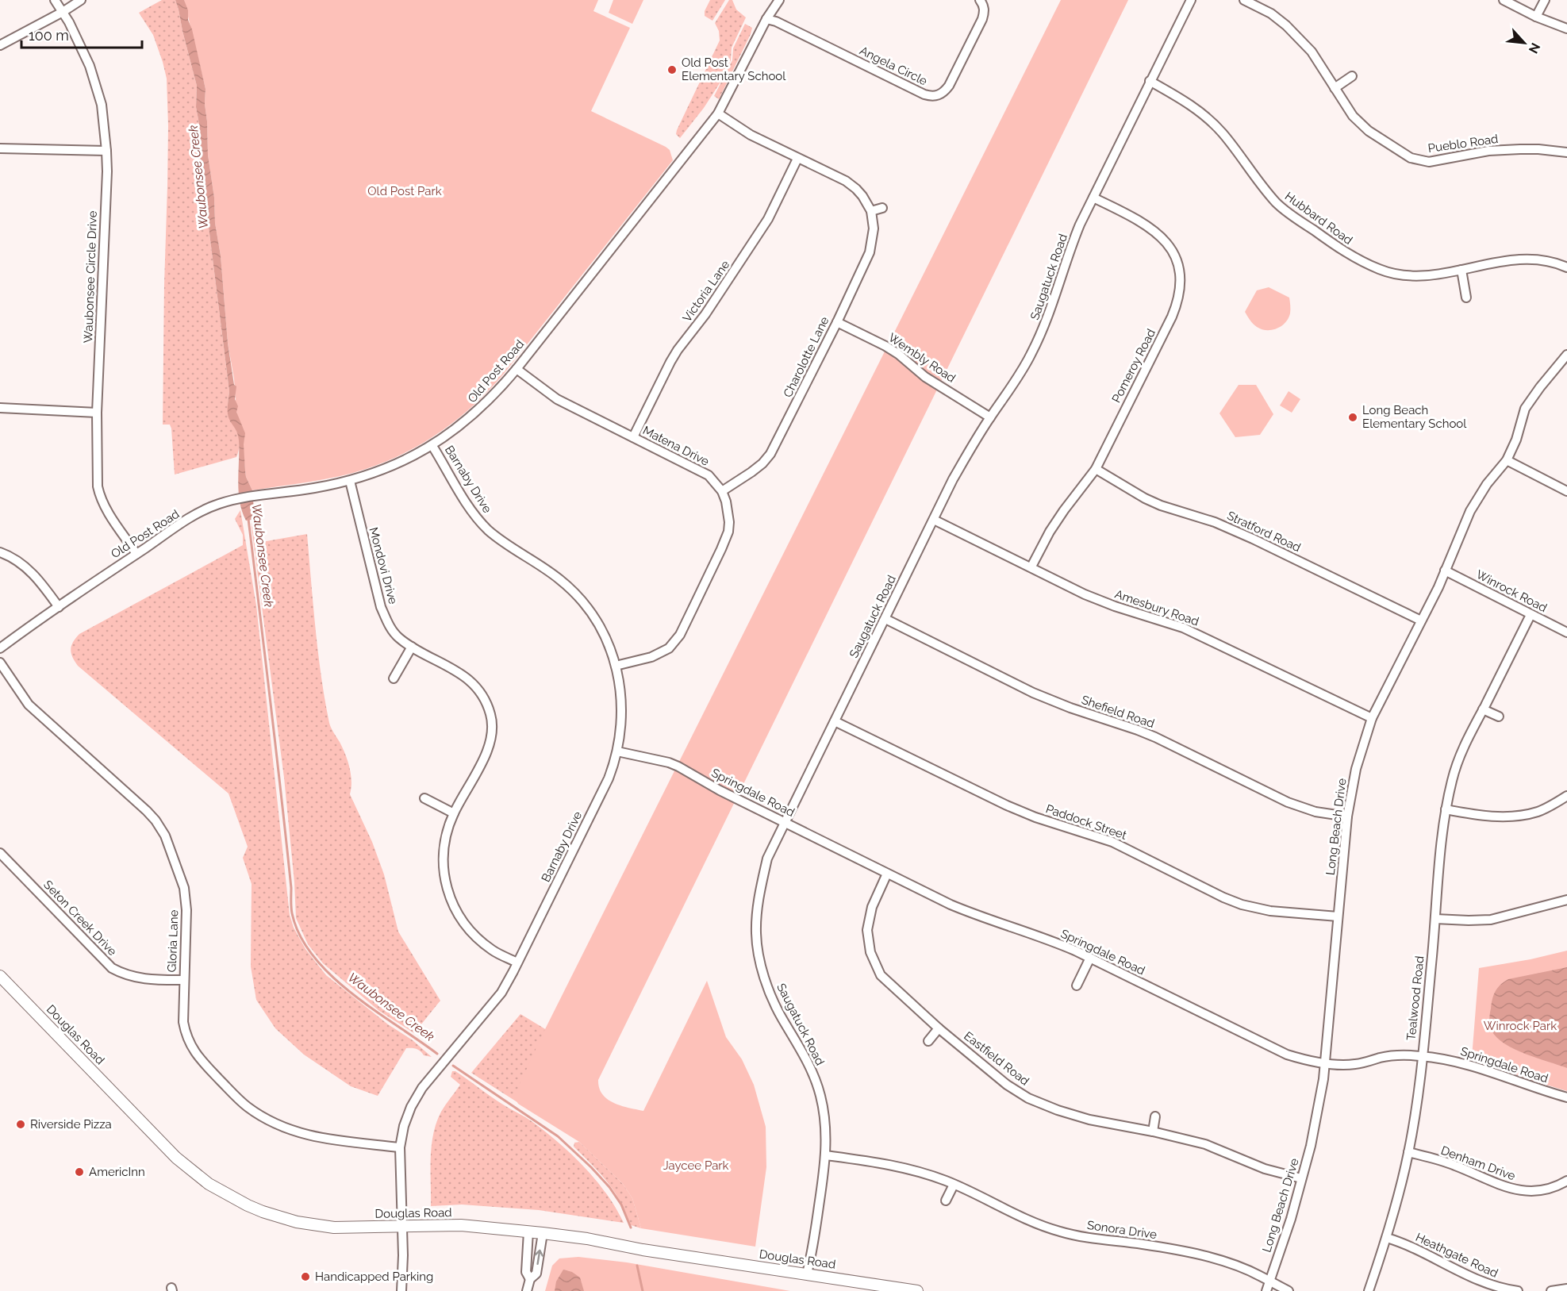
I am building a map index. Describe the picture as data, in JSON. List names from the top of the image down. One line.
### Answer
{"streets":{"street":["Angela Circle","Pueblo Road","Hubbard Road","Waubonsee Circle Drive","Saugatuck Road","Victoria Lane","Charolotte Lane","Wembly Road","Pomeroy Road","Old Post Road","Matena Drive","Barnaby Drive","Stratford Road","Mondovi Drive","Winrock Road","Amesbury Road","Shefield Road","Springdale Road","Paddock Street","Long Beach Drive","Seton Creek Drive","Gloria Lane","Tealwood Road","Douglas Road","Eastfield Road","Denham Drive","Sonora Drive","Heathgate Road"]},"crossings":[["Angela Circle","Old Post Road"],["Hubbard Road","Saugatuck Road"],["Waubonsee Circle Drive","Old Post Road"],["Saugatuck Road","Wembly Road"],["Saugatuck Road","Pomeroy Road"],["Saugatuck Road","Amesbury Road"],["Saugatuck Road","Shefield Road"],["Saugatuck Road","Springdale Road"],["Saugatuck Road","Paddock Street"],["Saugatuck Road","Douglas Road"],["Saugatuck Road","Sonora Drive"],["Victoria Lane","Charolotte Lane"],["Victoria Lane","Matena Drive"],["Charolotte Lane","Wembly Road"],["Charolotte Lane","Old Post Road"],["Charolotte Lane","Matena Drive"],["Pomeroy Road","Stratford Road"],["Pomeroy Road","Amesbury Road"],["Old Post Road","Matena Drive"],["Old Post Road","Barnaby Drive"],["Old Post Road","Mondovi Drive"],["Matena Drive","Barnaby Drive"],["Barnaby Drive","Mondovi Drive"],["Barnaby Drive","Springdale Road"],["Barnaby Drive","Gloria Lane"],["Barnaby Drive","Douglas Road"],["Stratford Road","Long Beach Drive"],["Winrock Road","Long Beach Drive"],["Winrock Road","Tealwood Road"],["Amesbury Road","Long Beach Drive"],["Shefield Road","Long Beach Drive"],["Springdale Road","Long Beach Drive"],["Springdale Road","Tealwood Road"],["Springdale Road","Eastfield Road"],["Paddock Street","Long Beach Drive"],["Long Beach Drive","Eastfield Road"],["Long Beach Drive","Sonora Drive"],["Seton Creek Drive","Gloria Lane"],["Tealwood Road","Denham Drive"],["Tealwood Road","Heathgate Road"]],"water":["Waubonsee Creek"],"parks":["Old Post Park","Winrock Park","Jaycee Park"],"places":["Old Post Elementary School","Long Beach Elementary School","Riverside Pizza","AmericInn","Handicapped Parking"],"scale_bar":"100 m","north":"bottom right"}
